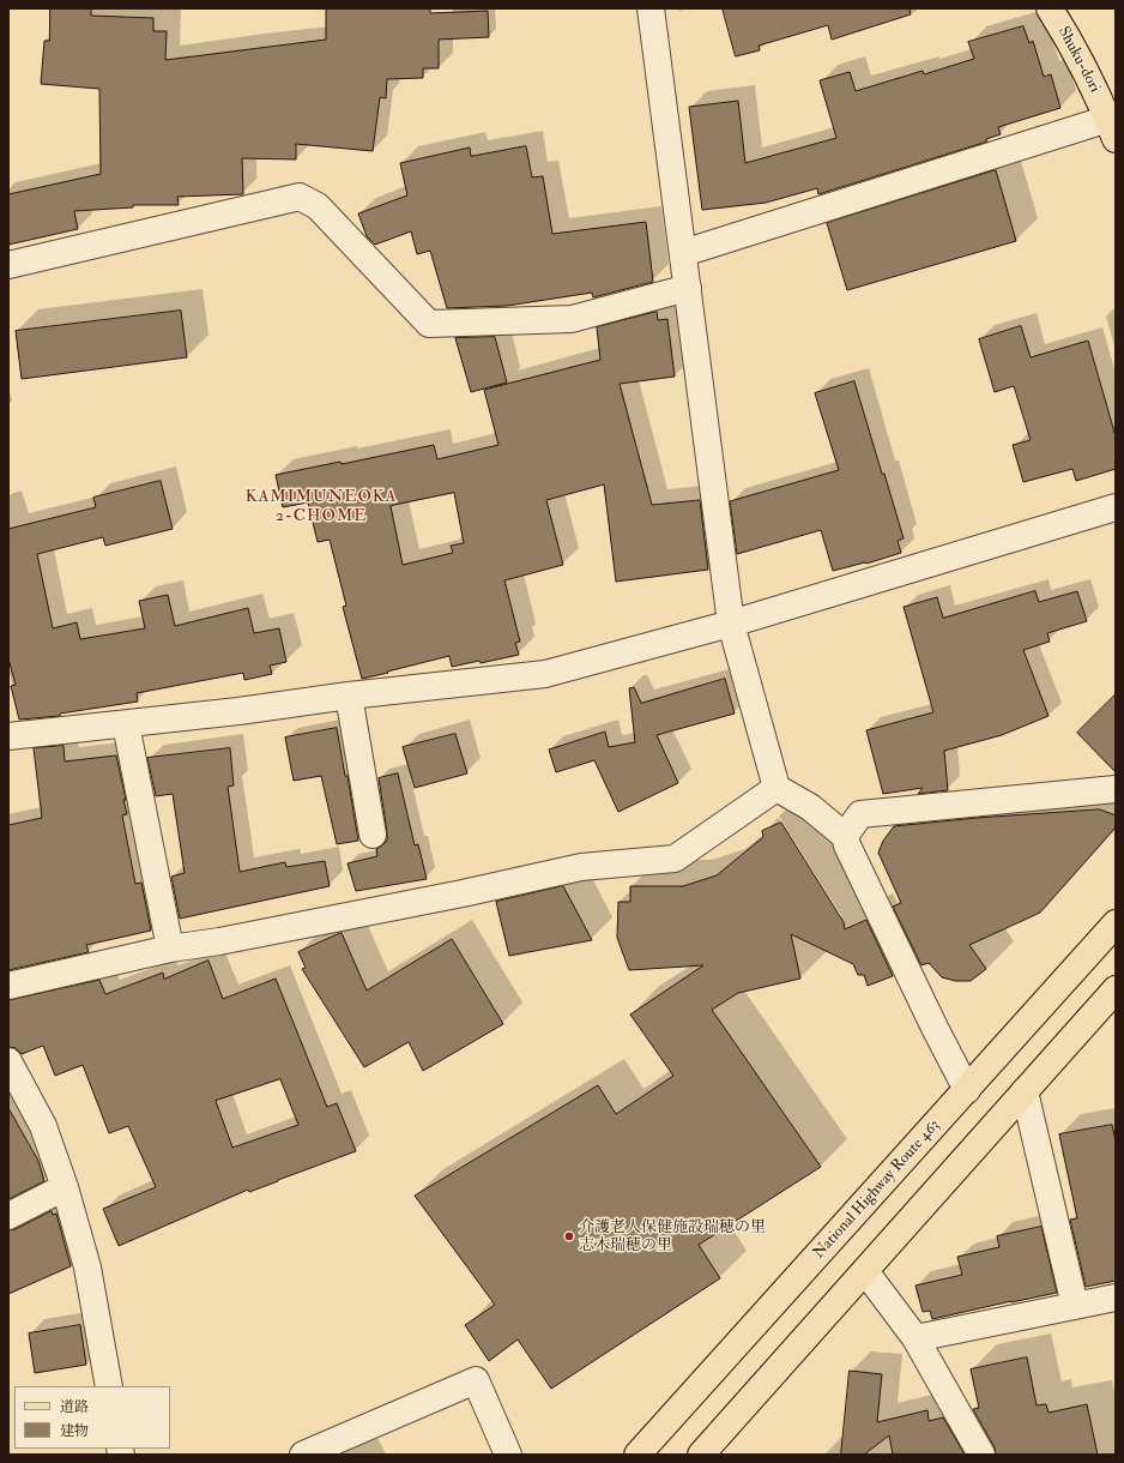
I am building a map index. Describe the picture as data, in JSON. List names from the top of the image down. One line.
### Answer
{"streets":{"main road":["Shuku-dori","National Highway Route 463"]},"districts":["KAMIMUNEOKA 2-CHOME"],"places":["介護老人保健施設瑞穂の里 志木瑞穂の里"],"legend":["道路","建物"]}
